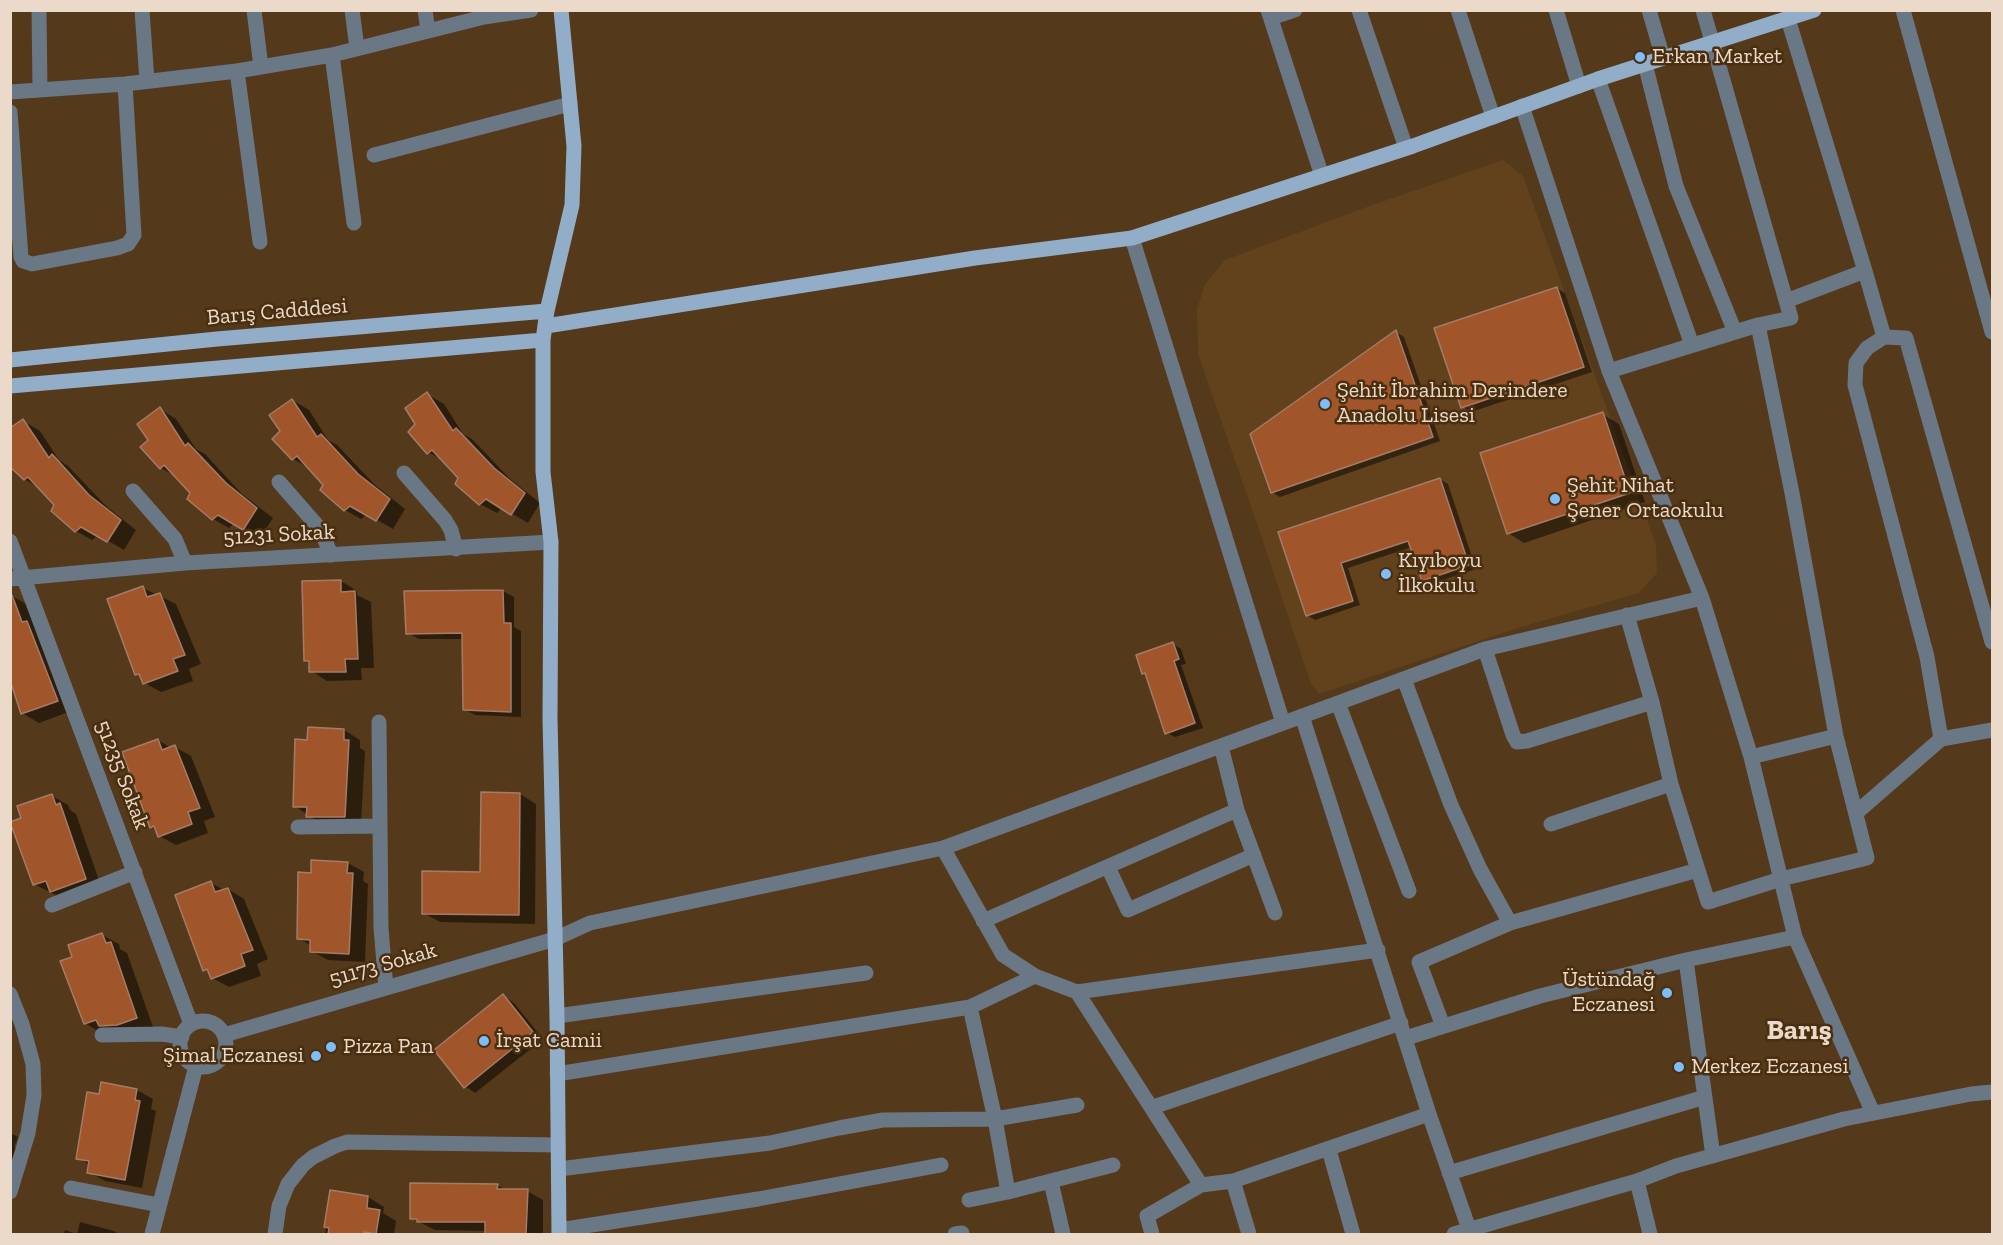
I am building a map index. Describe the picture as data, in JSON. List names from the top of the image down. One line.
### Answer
{"streets":{"main road":["Barış Cadddesi"],"street":["51231 Sokak","51235 Sokak","51173 Sokak"]},"crossings":[["51231 Sokak","51235 Sokak"],["51235 Sokak","51173 Sokak"]],"districts":["Barış"],"places":["Erkan Market","Şehit İbrahim Derindere Anadolu Lisesi","Şehit Nihat Şener Ortaokulu","Kıyıboyu İlkokulu","Üstündağ Eczanesi","İrşat Camii","Pizza Pan","Şimal Eczanesi","Merkez Eczanesi"]}
